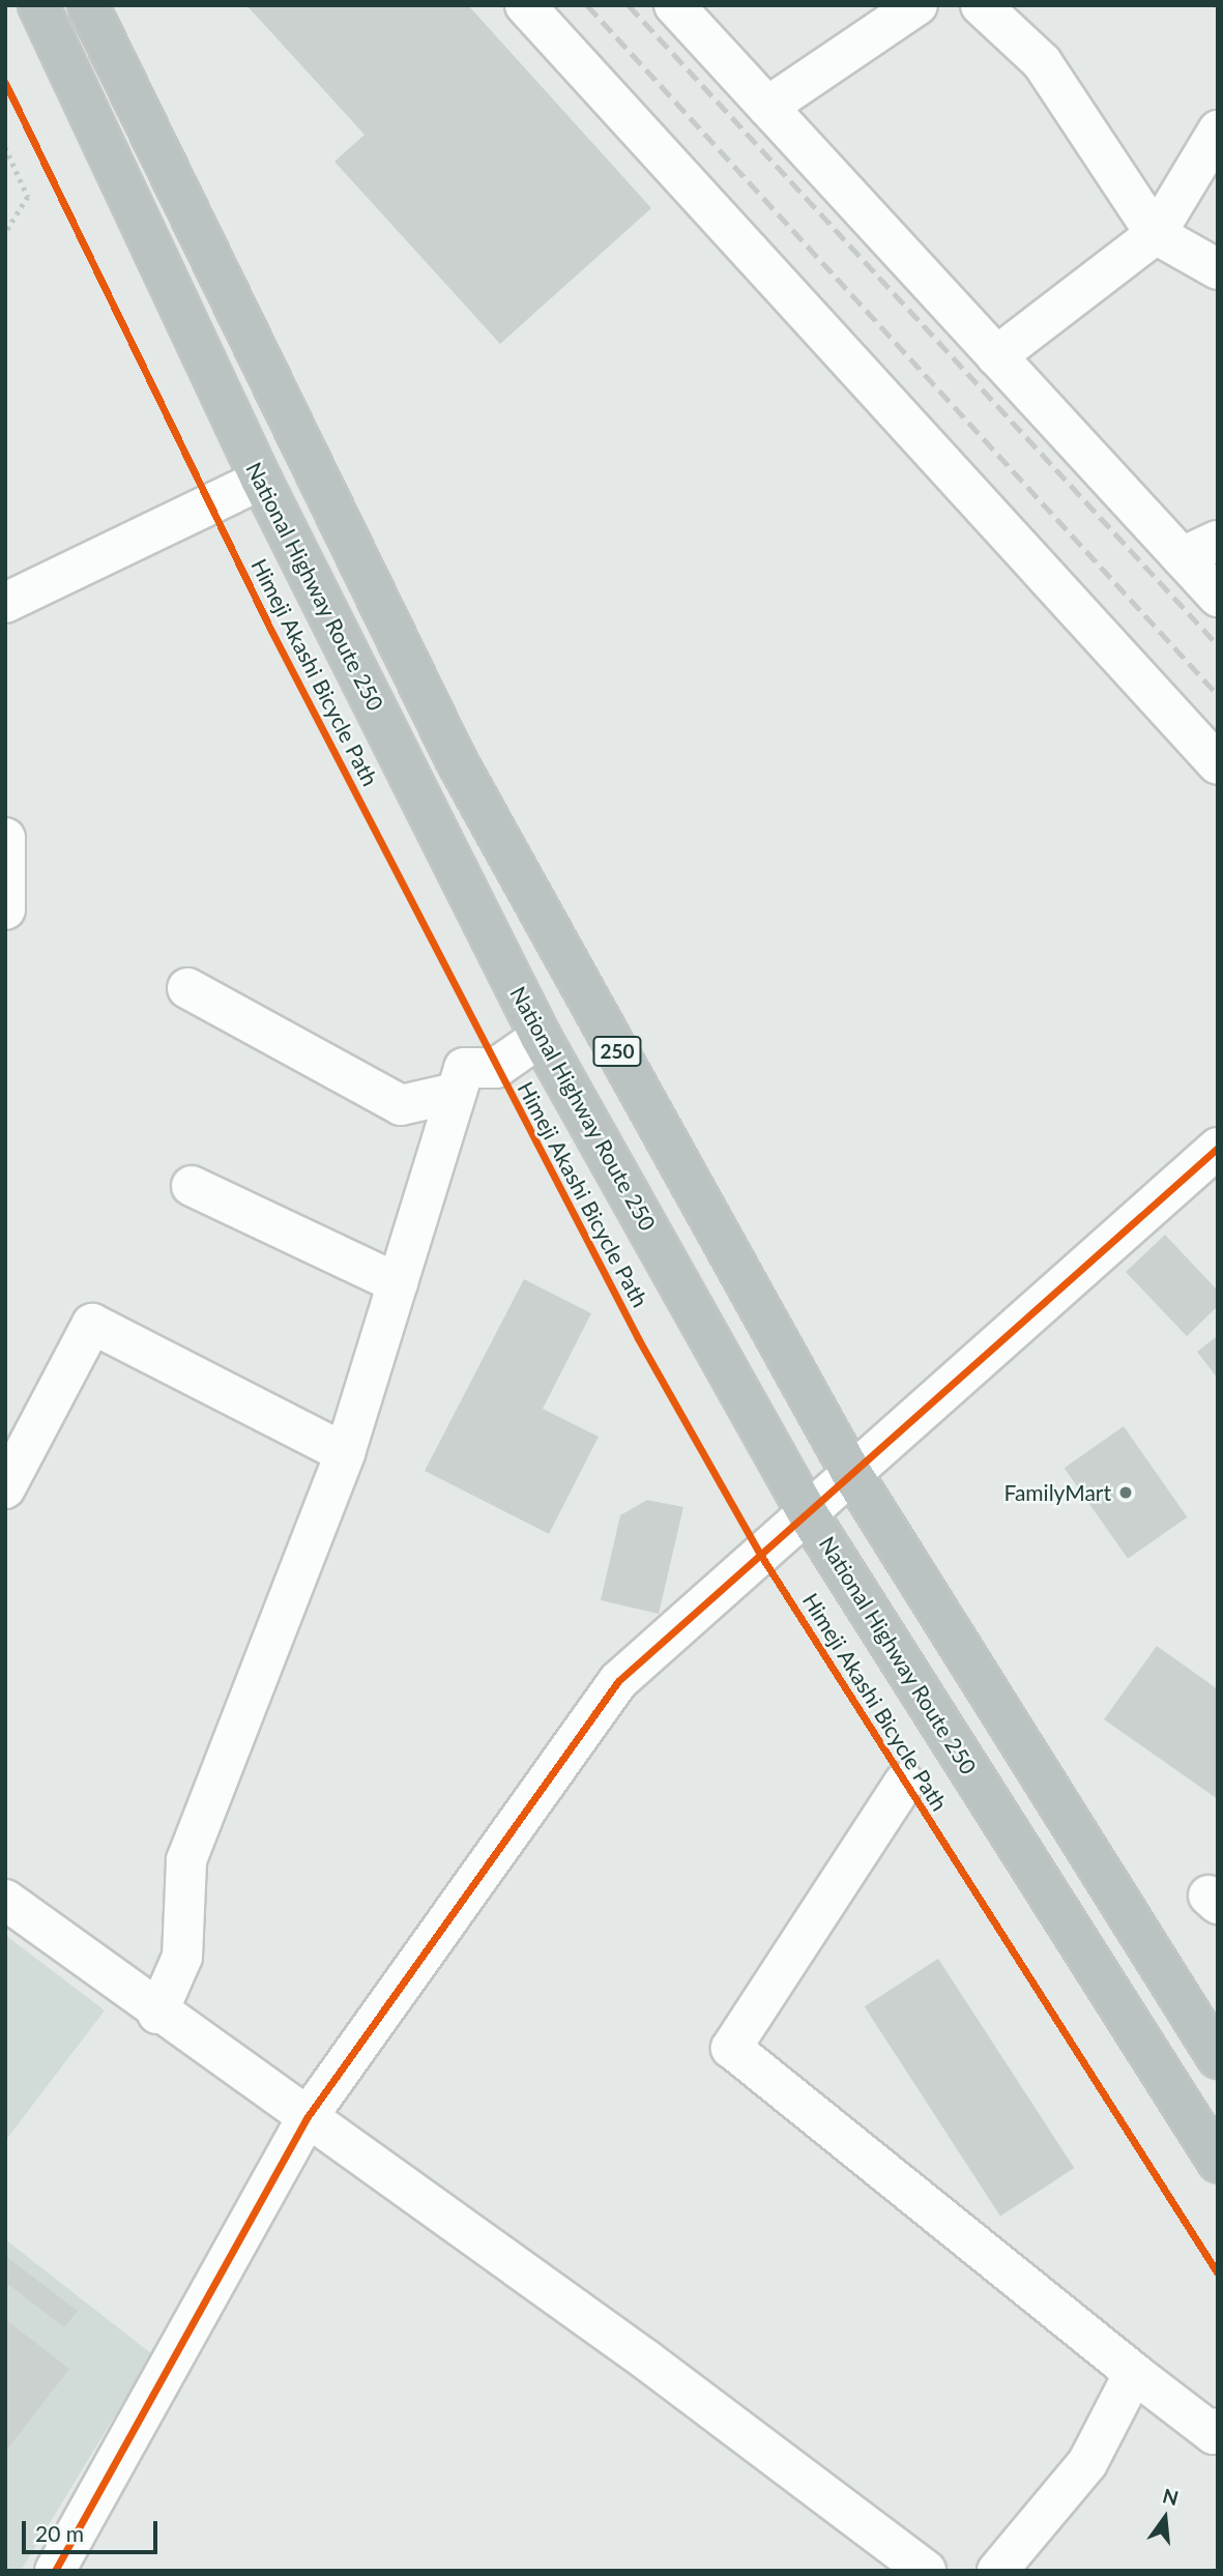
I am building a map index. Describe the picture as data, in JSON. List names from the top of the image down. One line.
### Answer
{"streets":{"highway":["National Highway Route 250","250"],"cycle path":["Himeji Akashi Bicycle Path"]},"places":["FamilyMart"],"scale_bar":"20 m","north":"top"}
